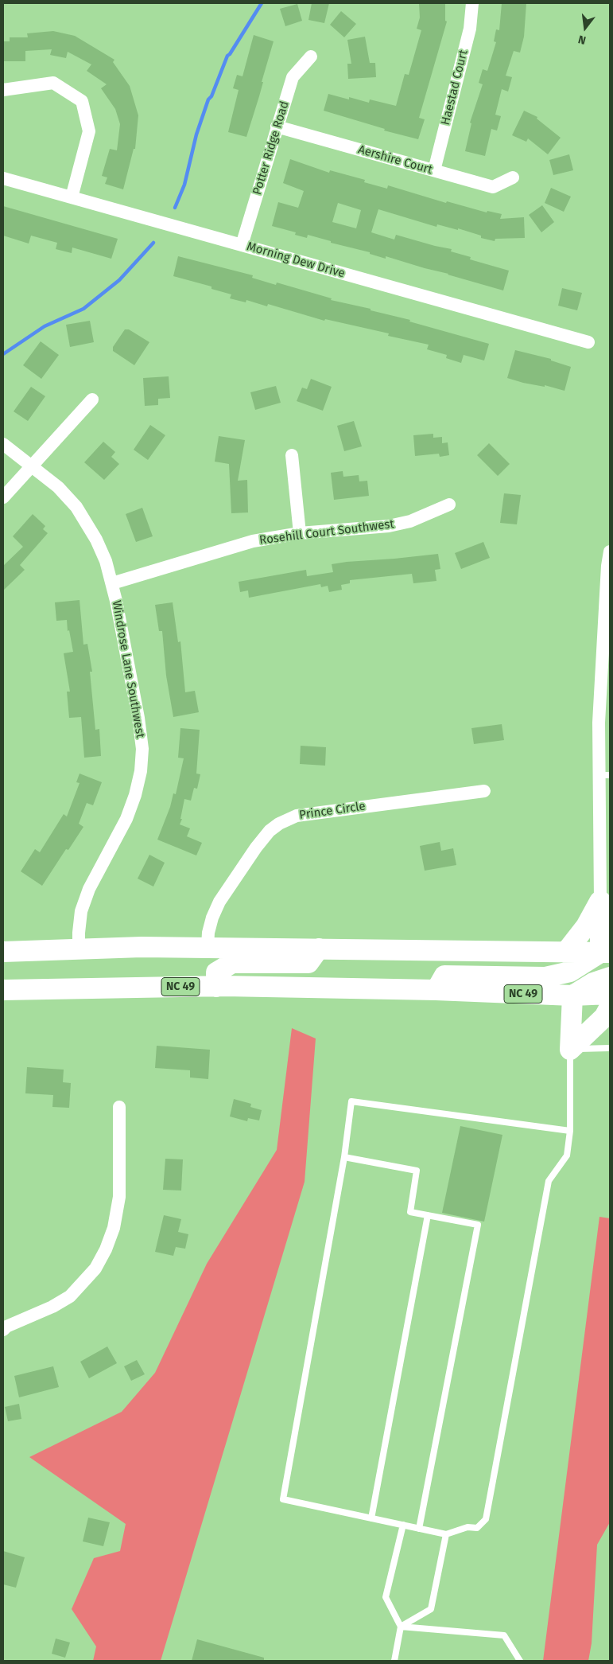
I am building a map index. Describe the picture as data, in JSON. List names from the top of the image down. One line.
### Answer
{"streets":{"highway":["NC 49"],"street":["Haestad Court","Potter Ridge Road","Aershire Court","Morning Dew Drive","Rosehill Court Southwest","Windrose Lane Southwest","Prince Circle"]},"crossings":[["Haestad Court","Aershire Court"],["Potter Ridge Road","Aershire Court"],["Potter Ridge Road","Morning Dew Drive"],["Rosehill Court Southwest","Windrose Lane Southwest"]],"north":"bottom"}
